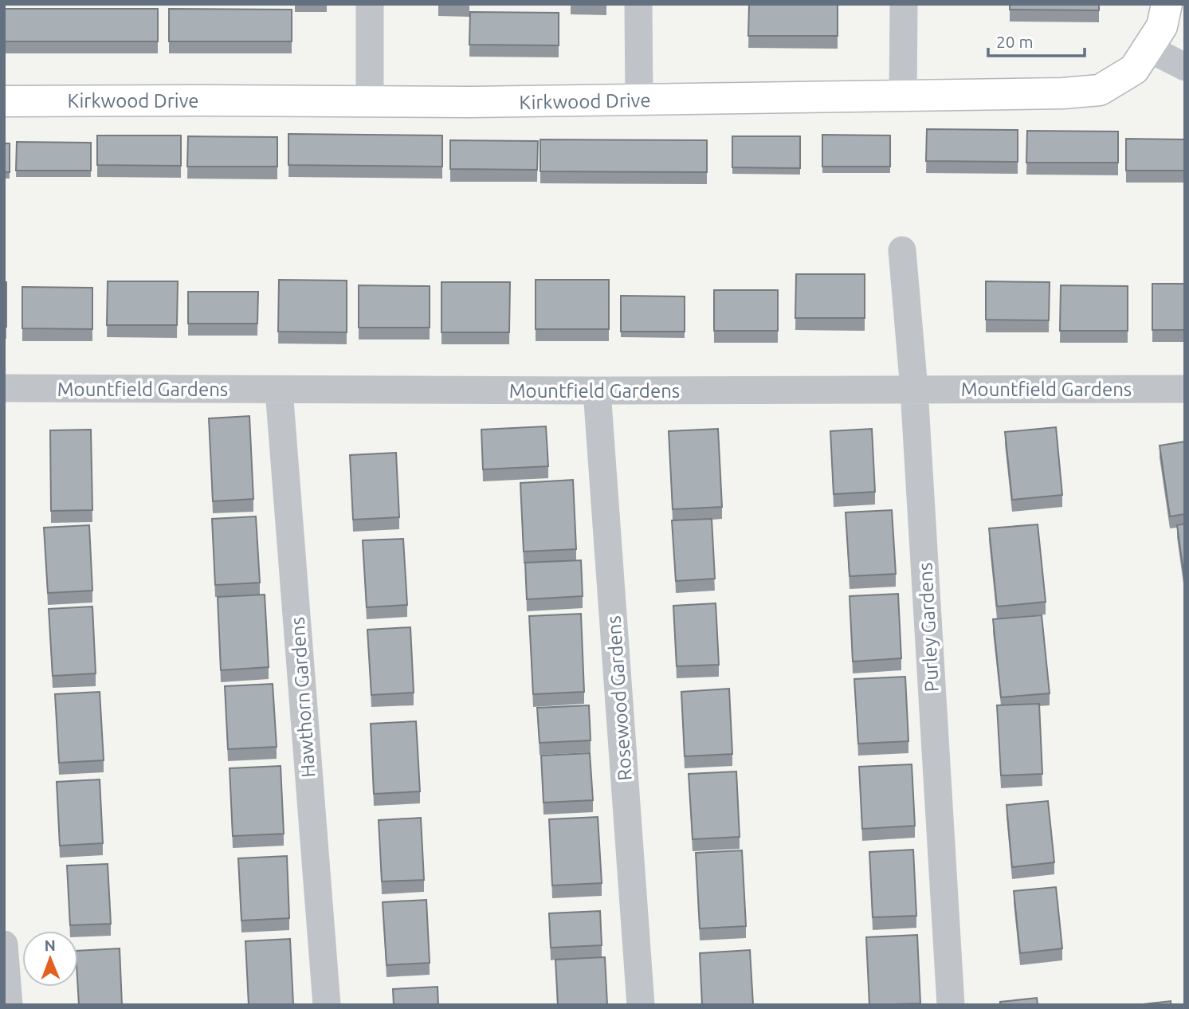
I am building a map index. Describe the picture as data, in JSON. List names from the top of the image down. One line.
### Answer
{"streets":{"street":["Kirkwood Drive","Mountfield Gardens","Purley Gardens","Hawthorn Gardens","Rosewood Gardens"]},"crossings":[["Mountfield Gardens","Purley Gardens"],["Mountfield Gardens","Hawthorn Gardens"],["Mountfield Gardens","Rosewood Gardens"]],"scale_bar":"20 m","north":"top"}
